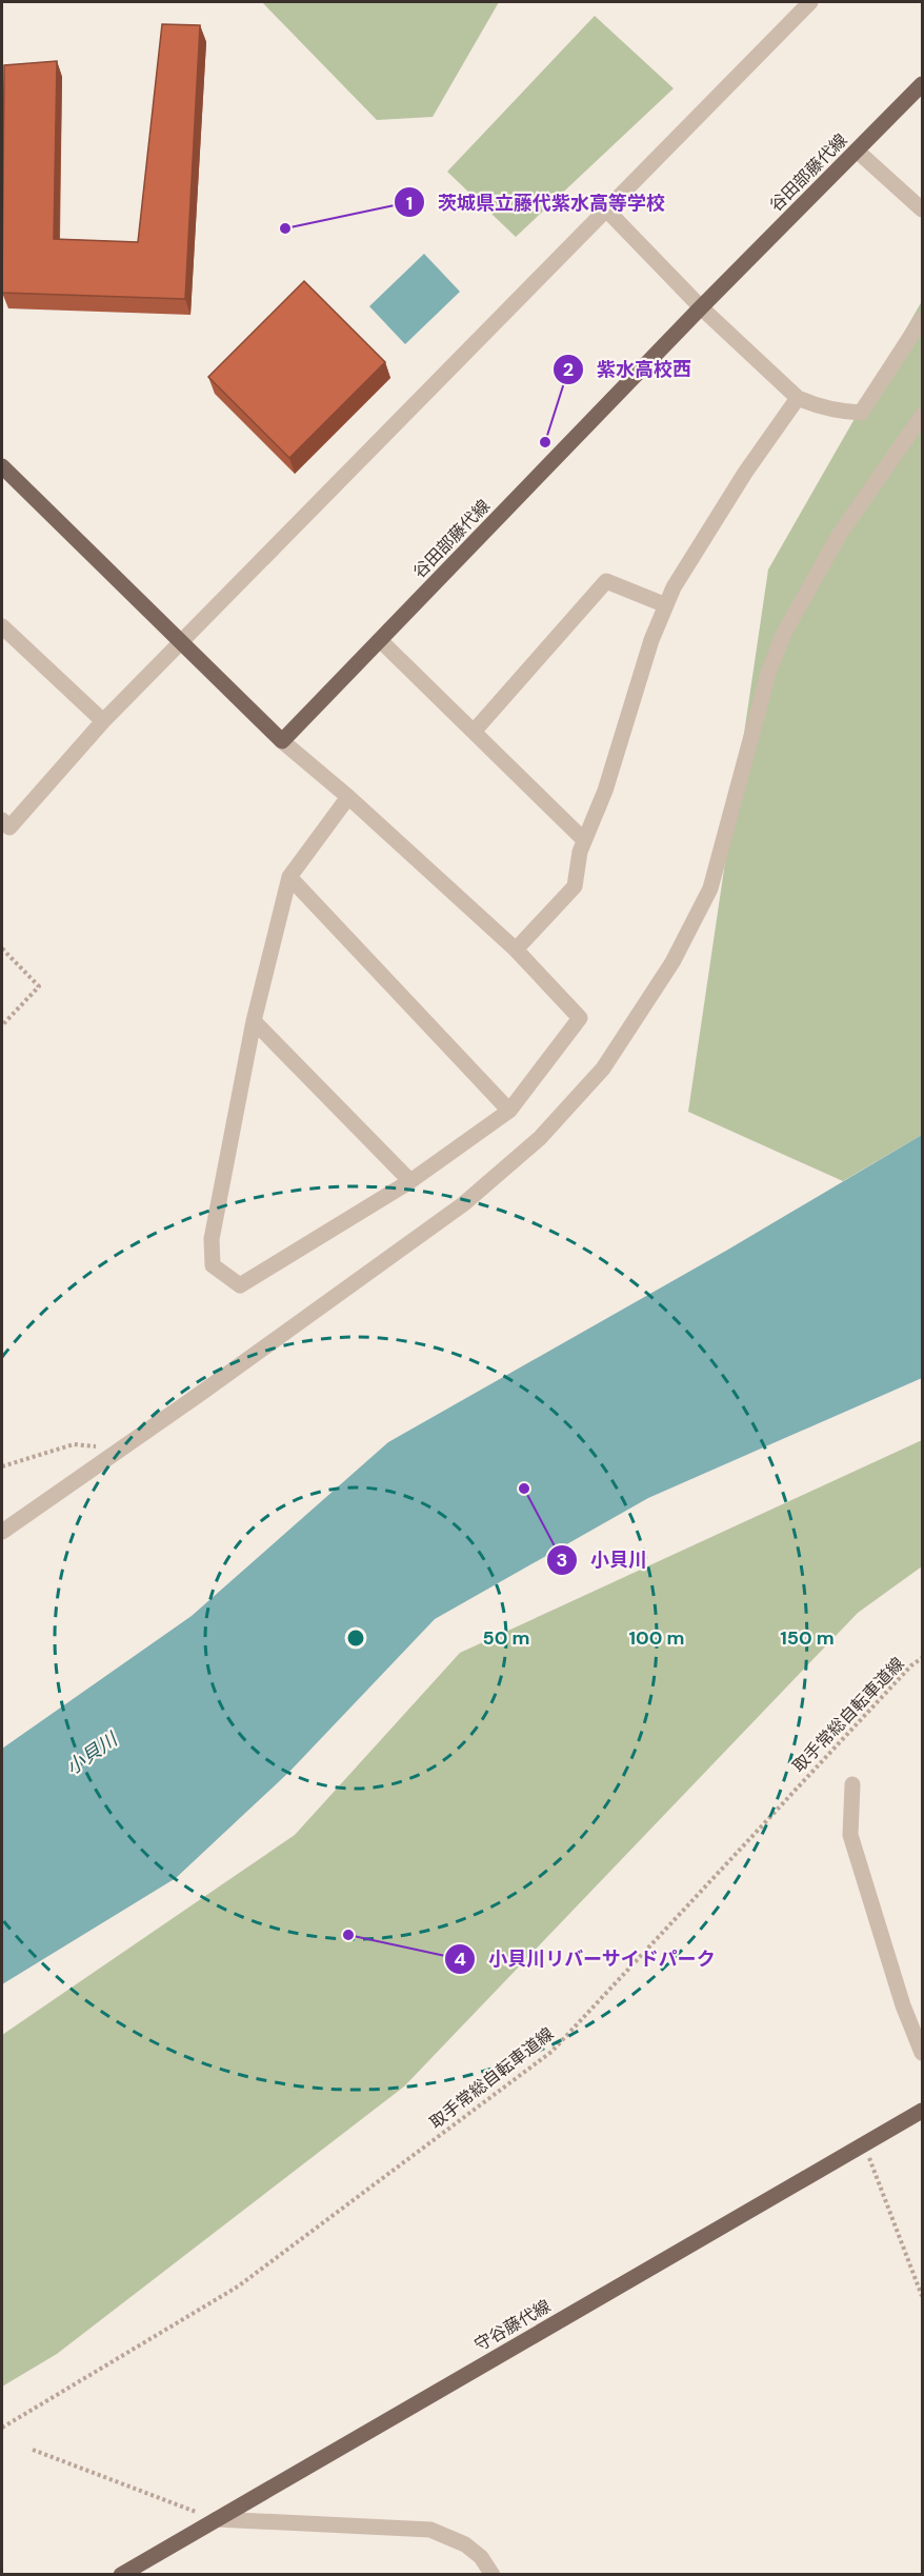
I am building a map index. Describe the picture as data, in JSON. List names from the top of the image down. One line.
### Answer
{"streets":{"main road":["谷田部藤代線","守谷藤代線"],"path":["取手常総自転車道線"]},"water":["小貝川"],"places":["茨城県立藤代紫水高等学校","紫水高校西","小貝川","小貝川リバーサイドパーク"],"rings":["50 m","100 m","150 m"]}
